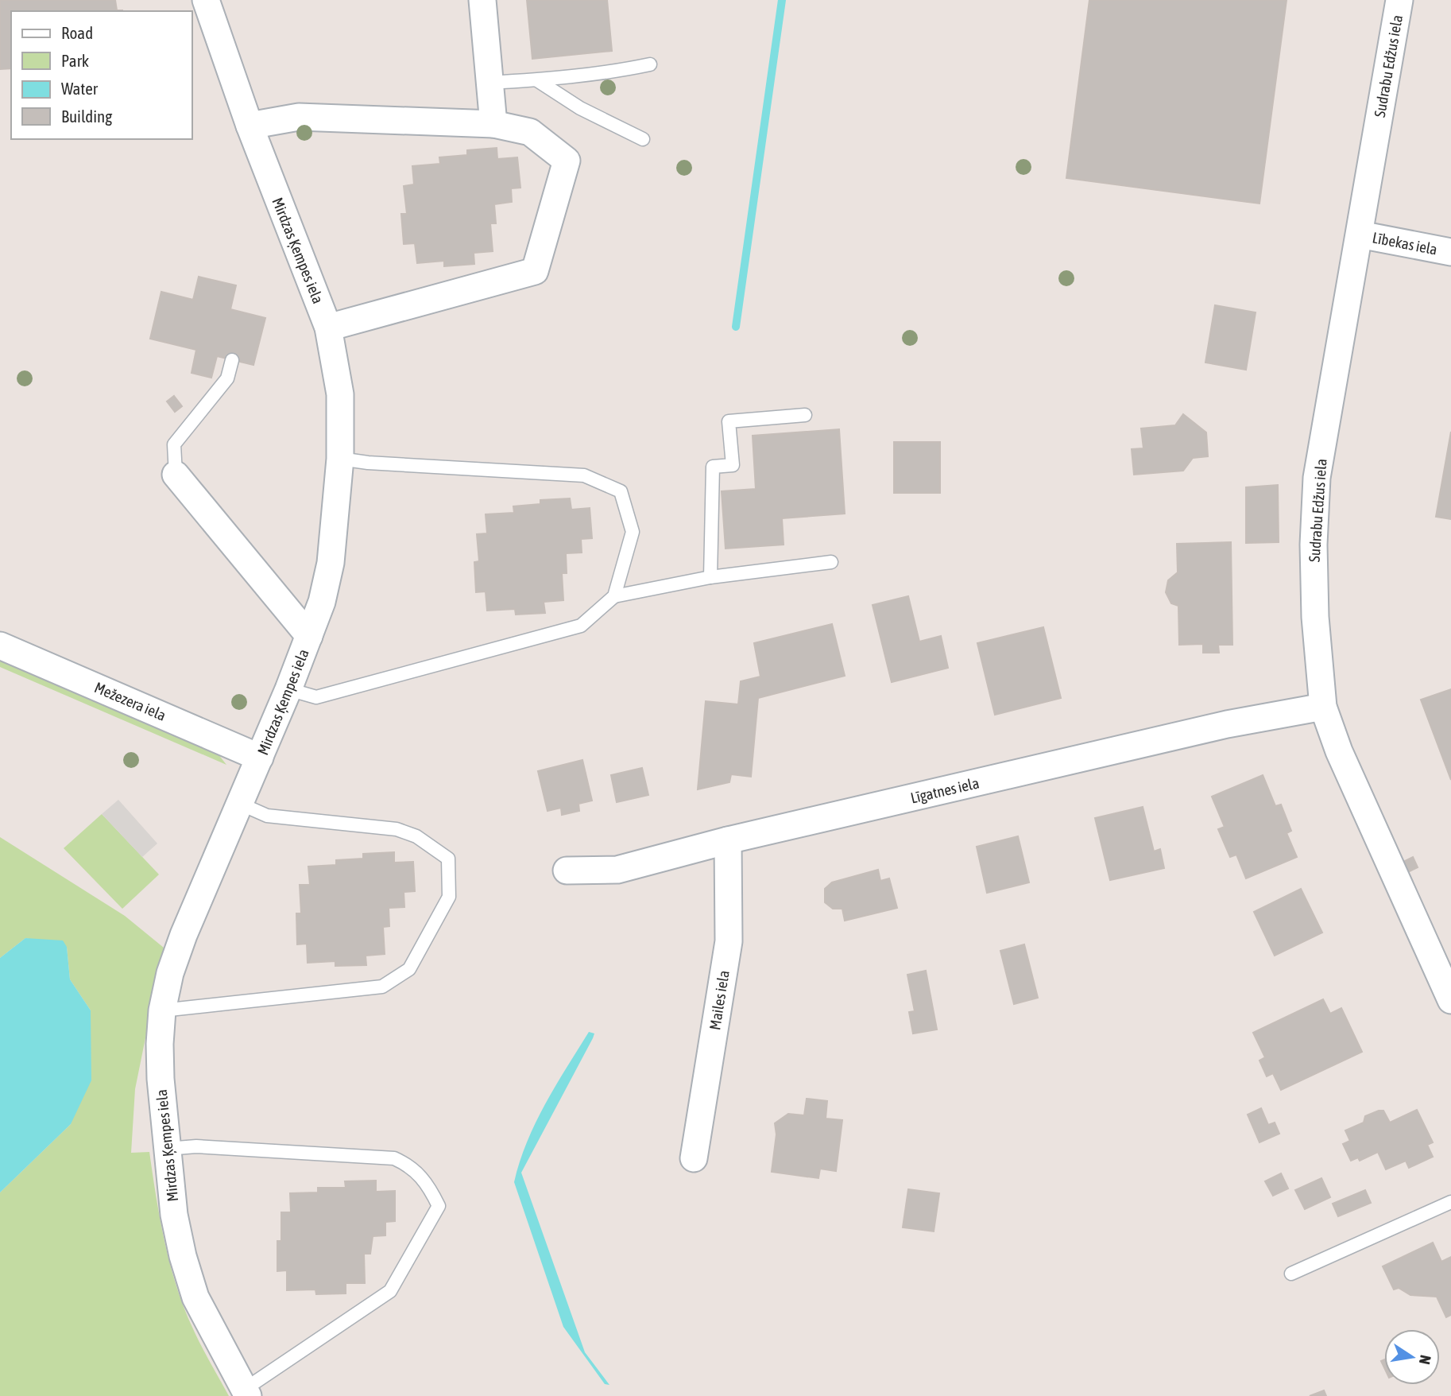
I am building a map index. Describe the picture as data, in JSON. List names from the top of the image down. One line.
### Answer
{"streets":{"street":["Sudrabu Edžus iela","Lībekas iela","Mirdzas Ķempes iela","Mežezera iela","Līgatnes iela","Mailes iela"]},"crossings":[["Sudrabu Edžus iela","Lībekas iela"],["Sudrabu Edžus iela","Līgatnes iela"],["Mirdzas Ķempes iela","Mežezera iela"],["Līgatnes iela","Mailes iela"]],"legend":["Road","Park","Water","Building"],"north":"right"}
